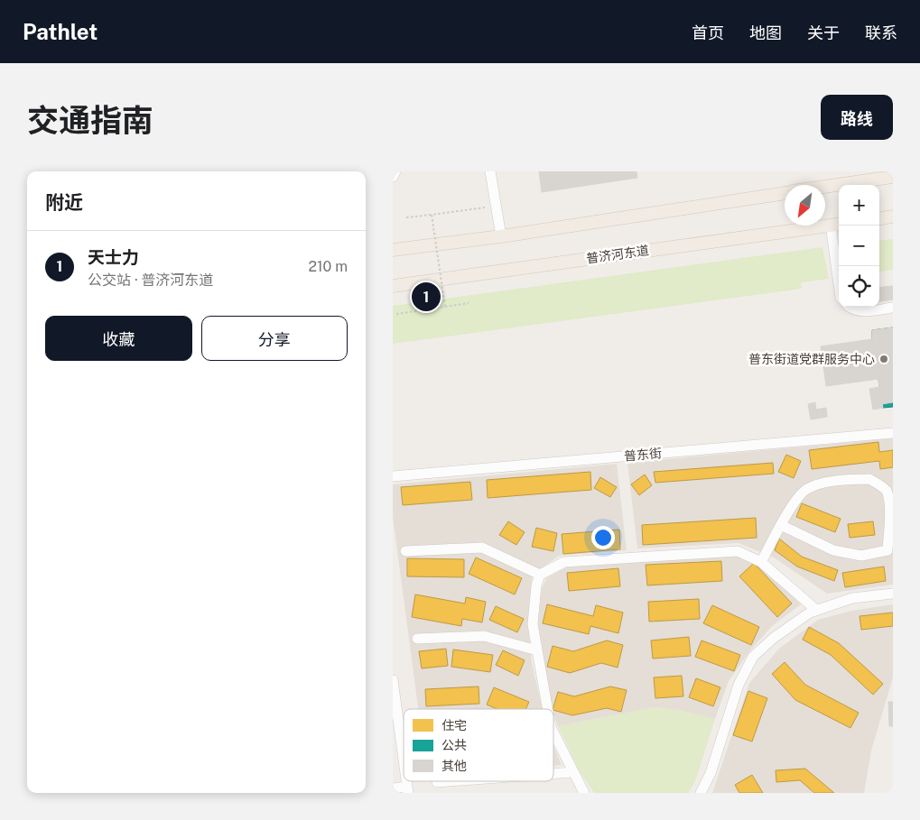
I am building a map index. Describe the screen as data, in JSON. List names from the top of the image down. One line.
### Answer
{"streets":{"main road":["普济河东道"],"street":["普东街"]},"places":["普东街道党群服务中心"],"legend":["住宅","公共","其他"],"north":"bottom left","page":{"header":"Pathlet","nav":["首页","地图","关于","联系"],"title":"交通指南","buttons":["路线",["收藏","分享"]],"heading":"附近","map_buttons":["+","−"],"list":[{"mark":"1","name":"天士力","note":"公交站 · 普济河东道","value":"210 m"}],"pins":"1"}}
